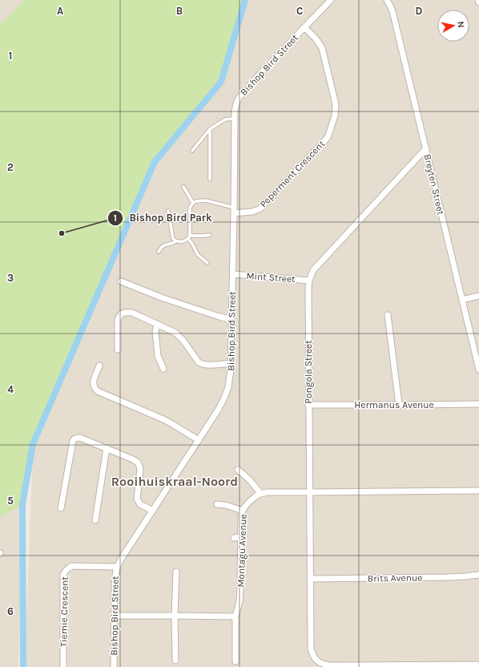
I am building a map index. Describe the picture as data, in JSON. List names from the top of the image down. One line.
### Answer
{"streets":{"street":["Bishop Bird Street","Peperment Crescent","Breyten Street","Mint Street","Pongola Street","Hermanus Avenue","Montagu Avenue","Brits Avenue","Tiemie Crescent"]},"crossings":[["Bishop Bird Street","Peperment Crescent"],["Bishop Bird Street","Mint Street"],["Bishop Bird Street","Tiemie Crescent"],["Breyten Street","Pongola Street"],["Mint Street","Pongola Street"],["Pongola Street","Hermanus Avenue"],["Pongola Street","Brits Avenue"]],"districts":["Rooihuiskraal-Noord"],"places":["Bishop Bird Park"],"north":"right","grid":{"columns":["A","B","C","D"],"rows":["1","2","3","4","5","6"]}}
